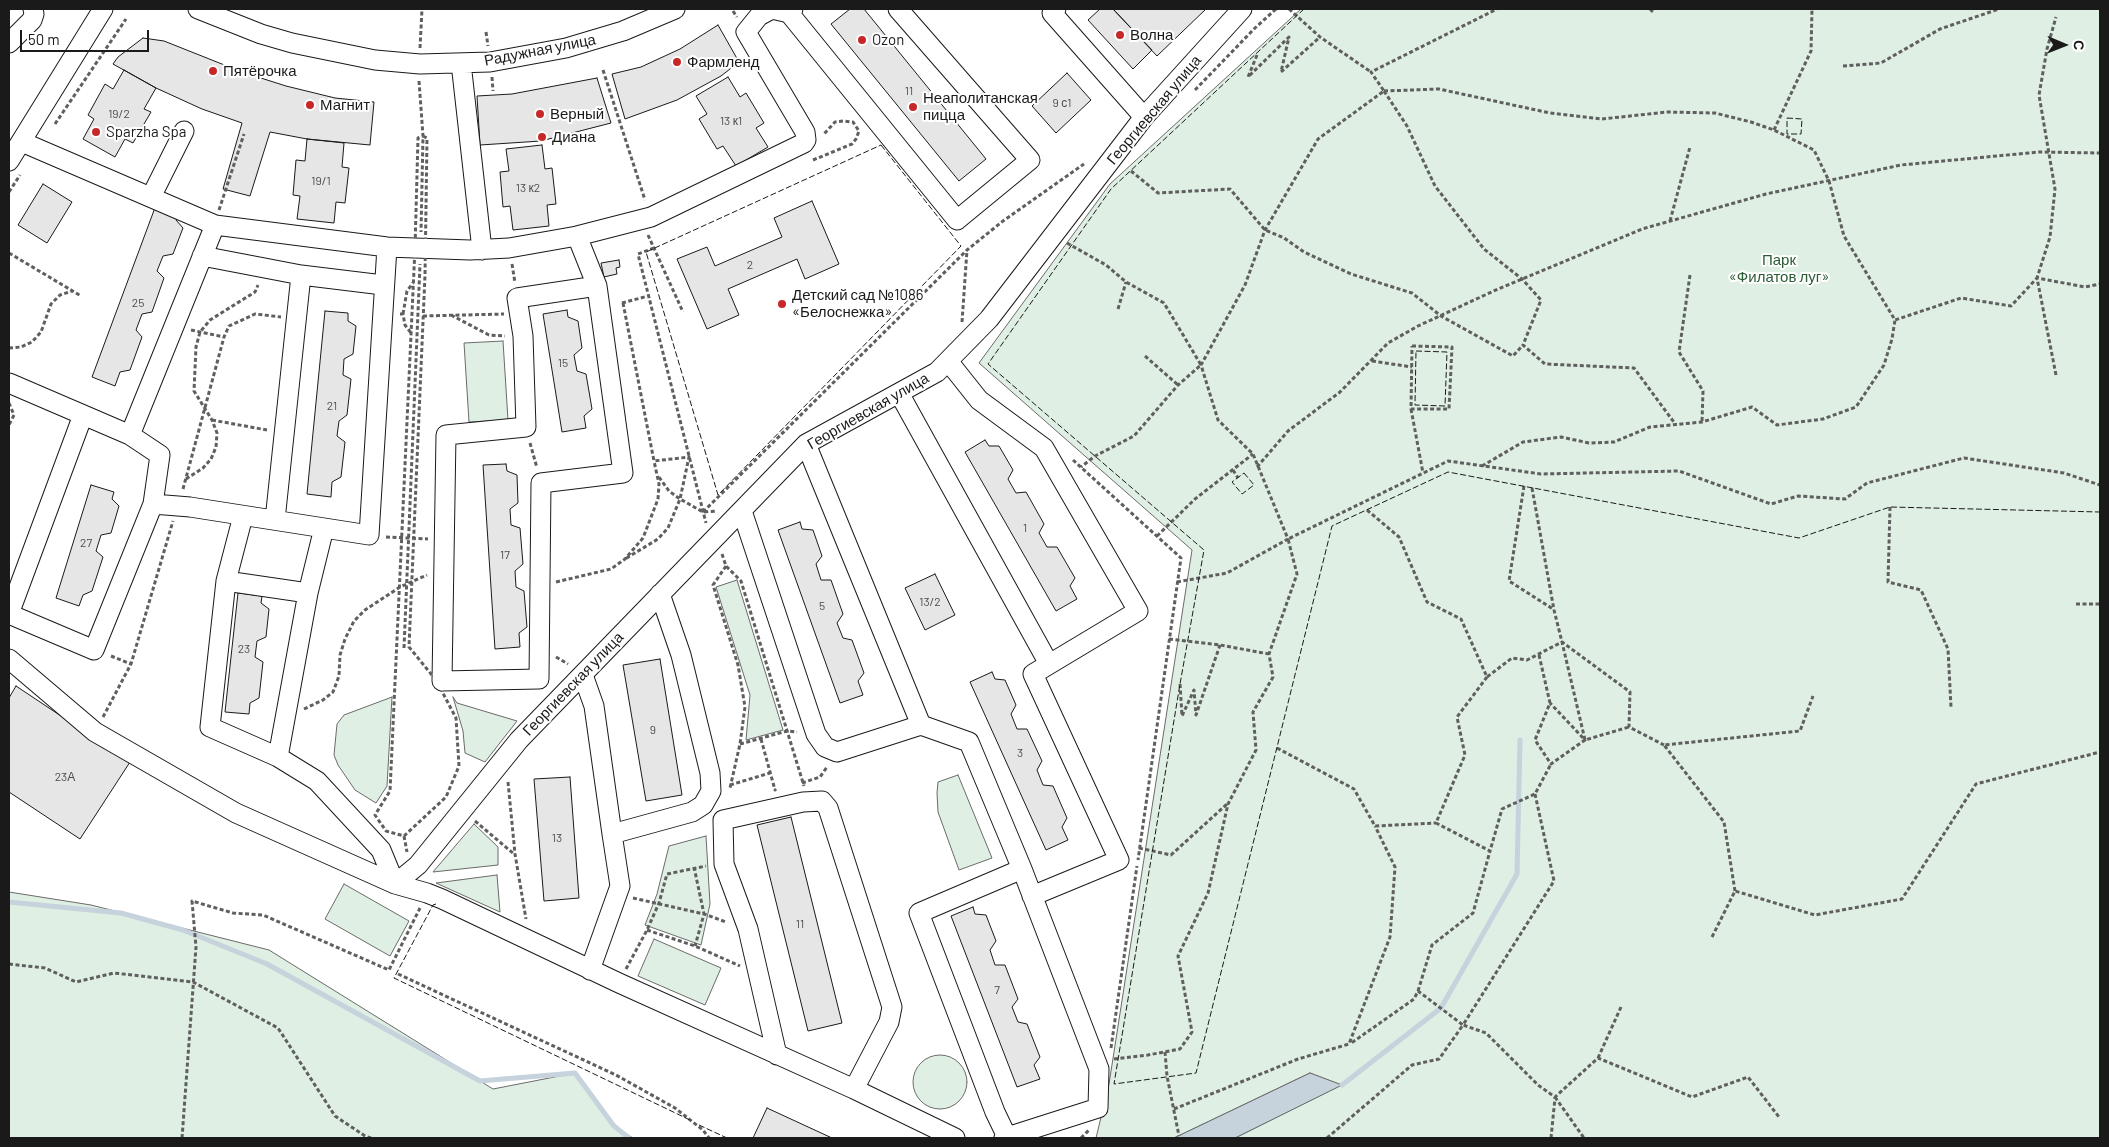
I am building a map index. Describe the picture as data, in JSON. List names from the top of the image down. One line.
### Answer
{"streets":{"street":["Радужная улица","Георгиевская улица"]},"parks":["Парк «Филатов луг»"],"places":["Волна","Ozon","Фармленд","Пятёрочка","Магнит","Неаполитанская пицца","Верный","Sparzha Spa","Диана","Детский сад №1086 «Белоснежка»"],"house_numbers":["11","9 с1","19/2","13 к1","19/1","13 к2","2","25","15","21","1","27","17","13/2","5","23","9","3","23А","13","11","7"],"scale_bar":"50 m","north":"right"}
